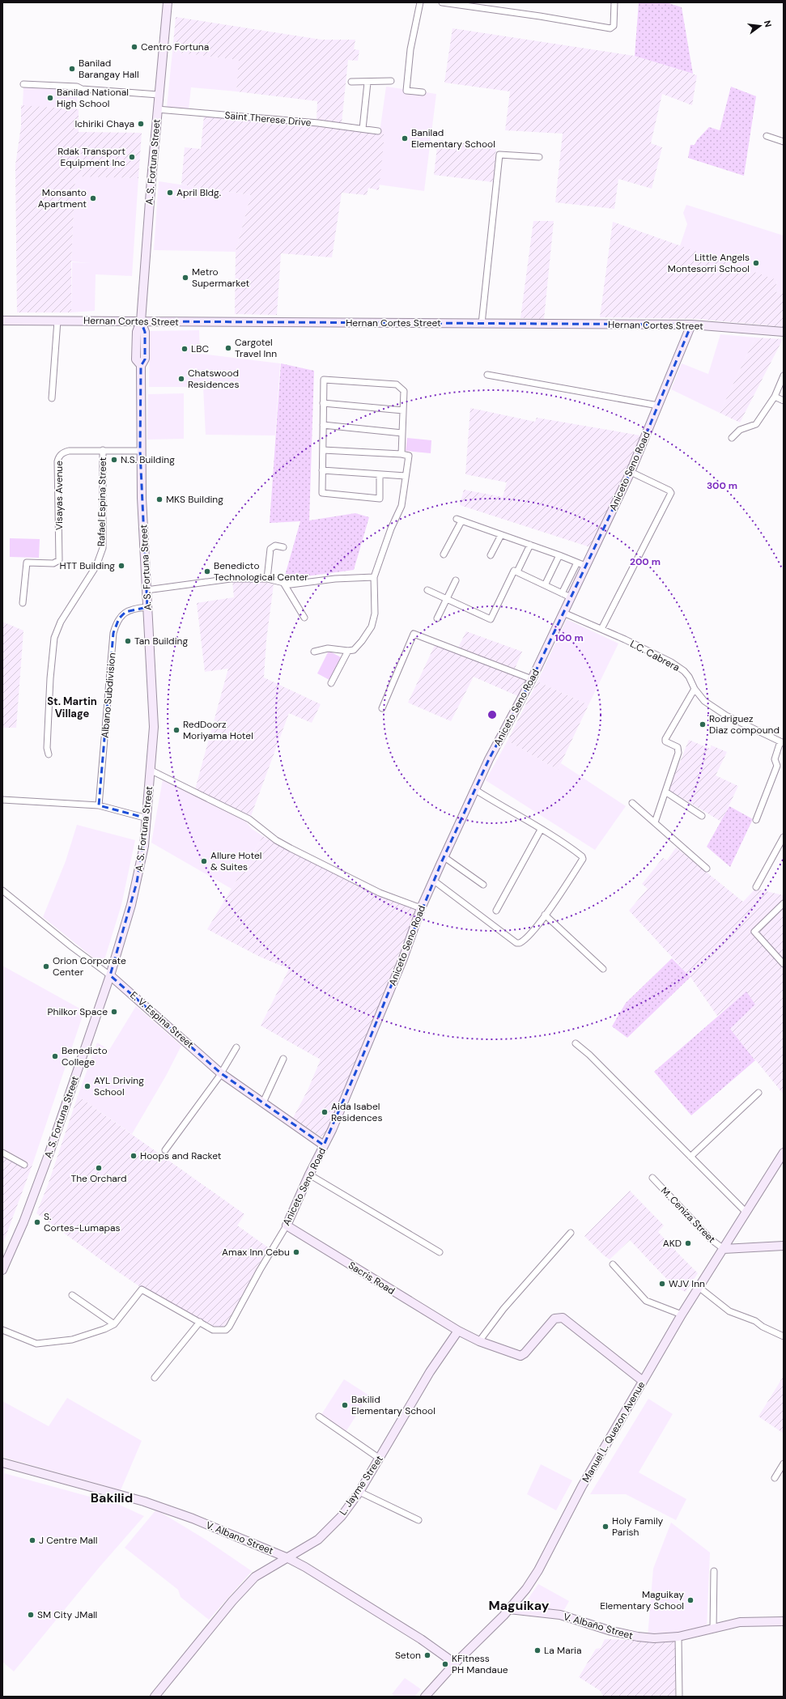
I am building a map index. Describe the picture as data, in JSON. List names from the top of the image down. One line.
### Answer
{"streets":{"street":["Saint Therese Drive","A. S. Fortuna Street","Hernan Cortes Street","Aniceto Seno Road","Visayas Avenue","Rafael Espina Street","L.C. Cabrera","Albano Subdivision","E. V. Espina Street","M. Ceniza Street","Sacris Road","Manuel L. Quezon Avenue","L. Jayme Street","V. Albano Street","V. Albaño Street"]},"crossings":[["Saint Therese Drive","A. S. Fortuna Street"],["A. S. Fortuna Street","Hernan Cortes Street"],["A. S. Fortuna Street","Visayas Avenue"],["A. S. Fortuna Street","Albano Subdivision"],["A. S. Fortuna Street","E. V. Espina Street"],["Hernan Cortes Street","Aniceto Seno Road"],["Aniceto Seno Road","L.C. Cabrera"],["Aniceto Seno Road","E. V. Espina Street"],["Aniceto Seno Road","Sacris Road"],["Visayas Avenue","Rafael Espina Street"],["M. Ceniza Street","Manuel L. Quezon Avenue"],["Sacris Road","Manuel L. Quezon Avenue"],["Sacris Road","L. Jayme Street"],["Manuel L. Quezon Avenue","V. Albano Street"],["Manuel L. Quezon Avenue","V. Albaño Street"],["L. Jayme Street","V. Albano Street"]],"districts":["St. Martin Village","Bakilid","Maguikay"],"places":["Centro Fortuna","Banilad Barangay Hall","Banilad National High School","Ichiriki Chaya","Banilad Elementary School","Rdak Transport Equipment Inc","April Bldg.","Monsanto Apartment","Little Angels Montesorri School","Metro Supermarket","Cargotel Travel Inn","LBC","Chatswood Residences","N.S. Building","MKS Building","HTT Building","Benedicto Technological Center","Tan Building","Rodriguez Diaz compound","RedDoorz Moriyama Hotel","Allure Hotel & Suites","Orion Corporate Center","Philkor Space","Benedicto College","AYL Driving School","Aida Isabel Residences","Hoops and Racket","The Orchard","S. Cortes-Lumapas","AKD","Amax Inn Cebu","WJV Inn","Bakilid Elementary School","Holy Family Parish","J Centre Mall","Maguikay Elementary School","SM City JMall","La Maria","Seton","KFitness PH Mandaue"],"north":"right","rings":["300 m","200 m","100 m"]}
